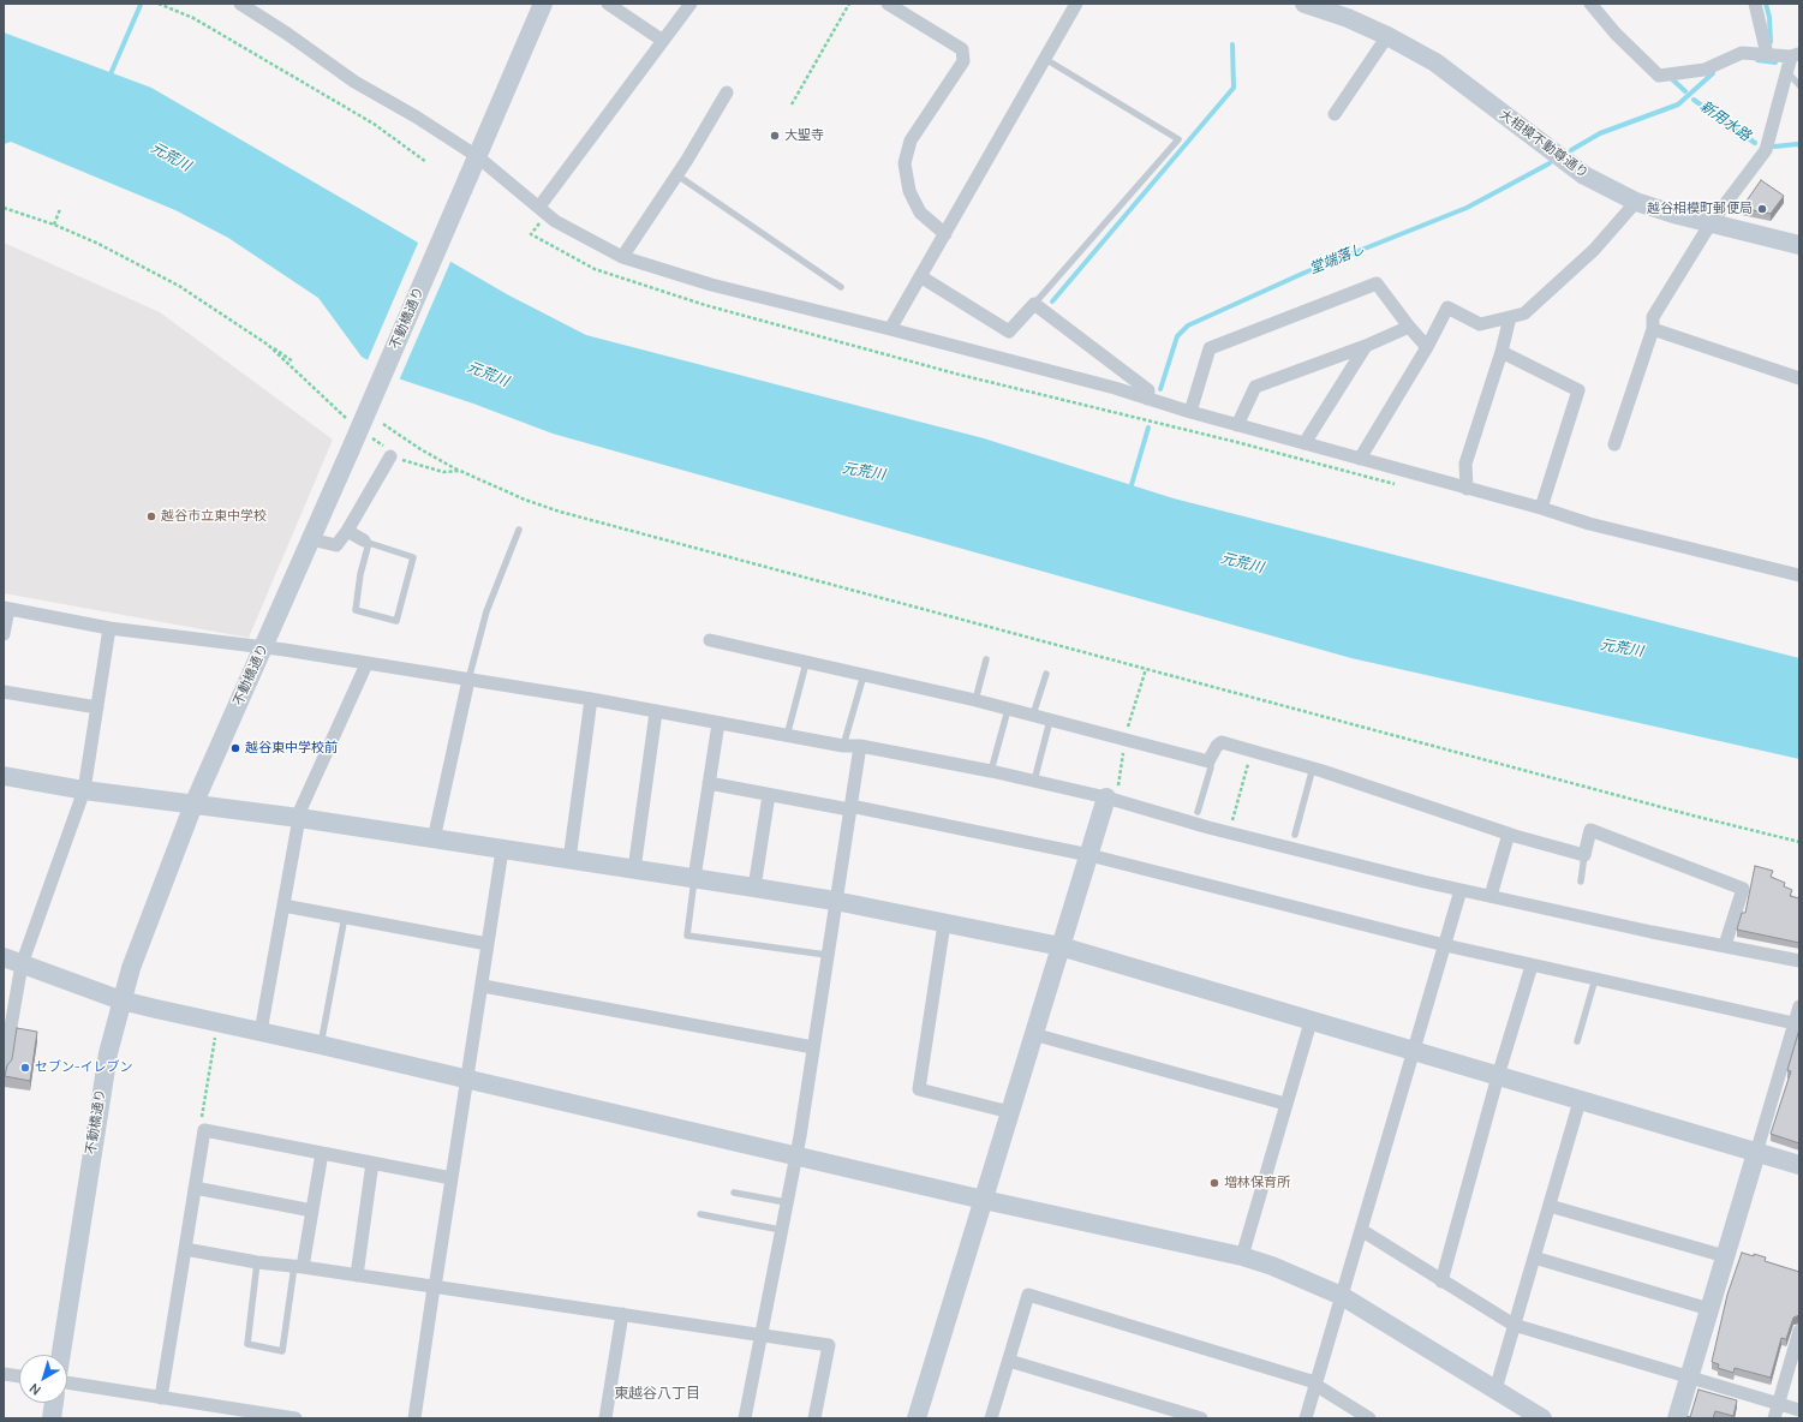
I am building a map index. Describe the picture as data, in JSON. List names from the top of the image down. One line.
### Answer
{"streets":{"street":["大相模不動尊通り","不動橋通り"]},"districts":["東越谷八丁目"],"water":["新用水路","元荒川","堂端落し"],"places":["大聖寺","越谷相模町郵便局","越谷市立東中学校","越谷東中学校前","セブン-イレブン","増林保育所"],"north":"bottom left"}
